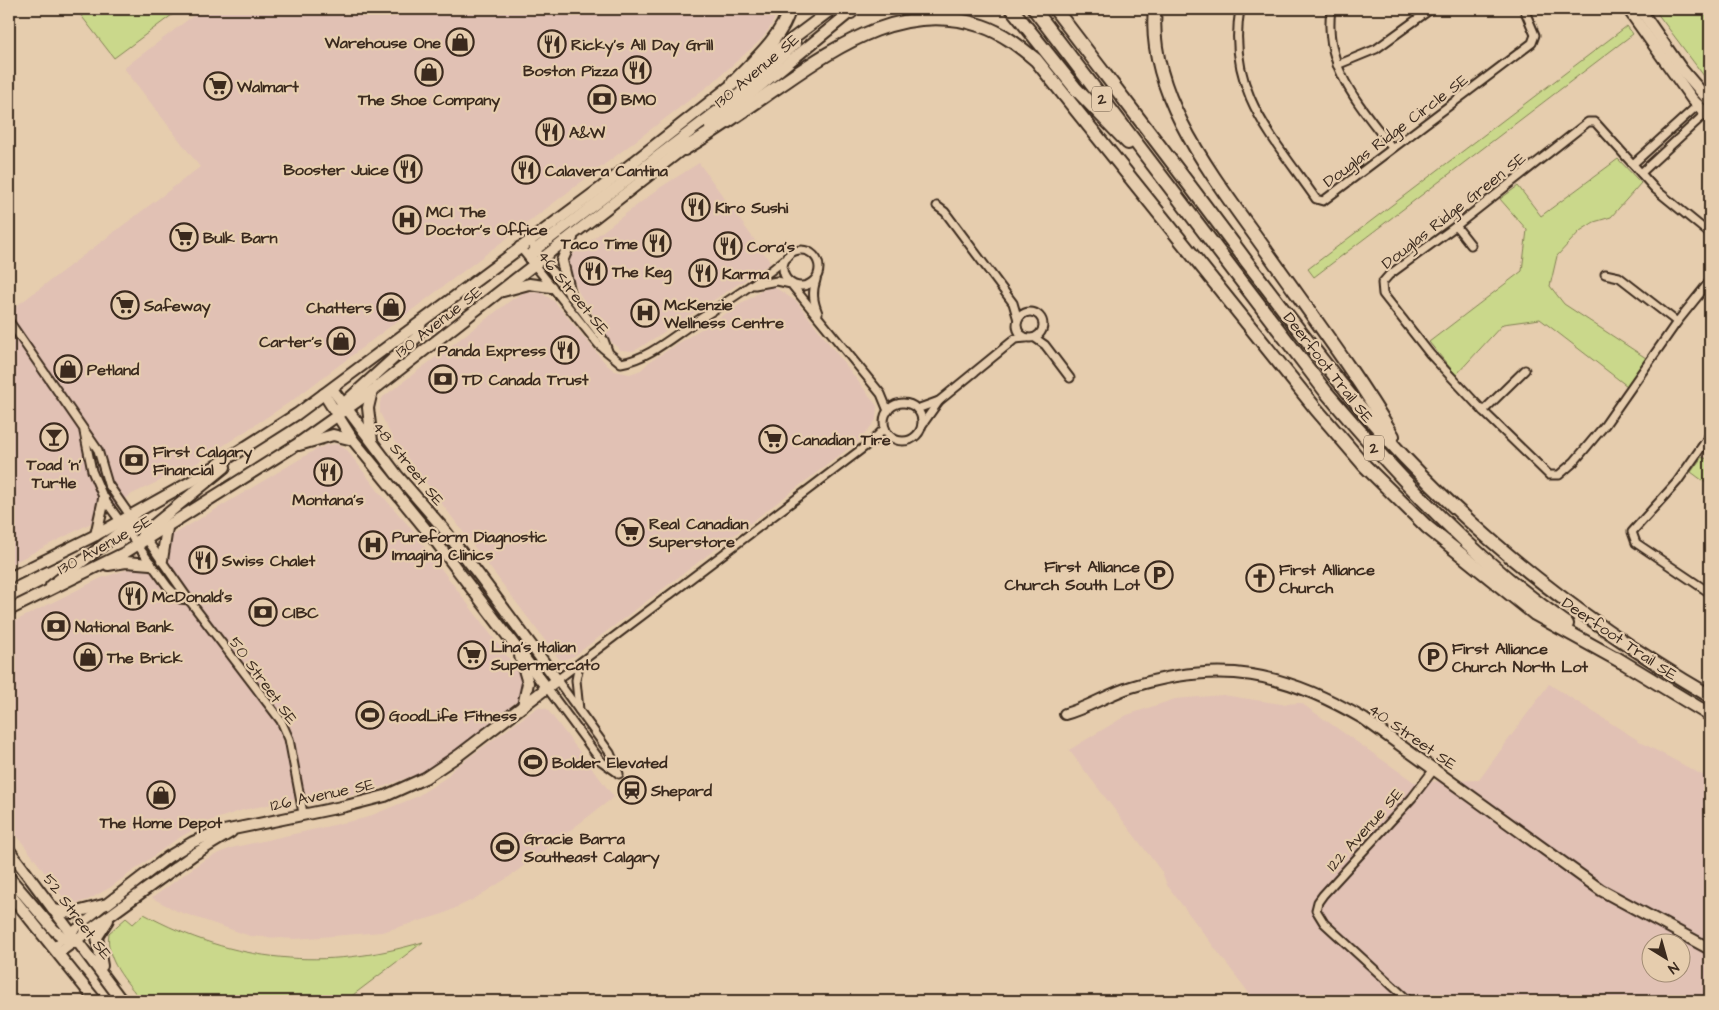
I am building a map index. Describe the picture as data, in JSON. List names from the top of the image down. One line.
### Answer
{"streets":{"highway":["2","Deerfoot Trail SE"],"main road":["130 Avenue SE","48 Street SE","40 Street SE","126 Avenue SE","52 Street SE"],"street":["Douglas Ridge Circle SE","Douglas Ridge Green SE","46 Street SE","50 Street SE","122 Avenue SE"]},"crossings":[["130 Avenue SE","46 Street SE"],["130 Avenue SE","48 Street SE"],["130 Avenue SE","50 Street SE"],["48 Street SE","126 Avenue SE"],["50 Street SE","126 Avenue SE"],["40 Street SE","122 Avenue SE"],["126 Avenue SE","52 Street SE"]],"places":{"shop":["Warehouse One","The Shoe Company","Chatters","Carter's","Petland","The Brick","The Home Depot"],"restaurant":["Ricky's All Day Grill","Boston Pizza","A&W","Booster Juice","Calavera Cantina","Kiro Sushi","Taco Time","Cora's","The Keg","Karma","Panda Express","Montana's","Swiss Chalet","McDonald's"],"supermarket":["Walmart","Bulk Barn","Safeway","Canadian Tire","Real Canadian Superstore","Lina's Italian Supermercato"],"bank":["BMO","TD Canada Trust","First Calgary Financial","CIBC","National Bank"],"hospital":["MCI The Doctor's Office","McKenzie Wellness Centre","Pureform Diagnostic Imaging Clinics"],"bar":["Toad 'n' Turtle"],"parking":["First Alliance Church South Lot","First Alliance Church North Lot"],"church":["First Alliance Church"],"sports":["GoodLife Fitness","Bolder Elevated","Gracie Barra Southeast Calgary"],"station":["Shepard"]},"north":"bottom right"}
